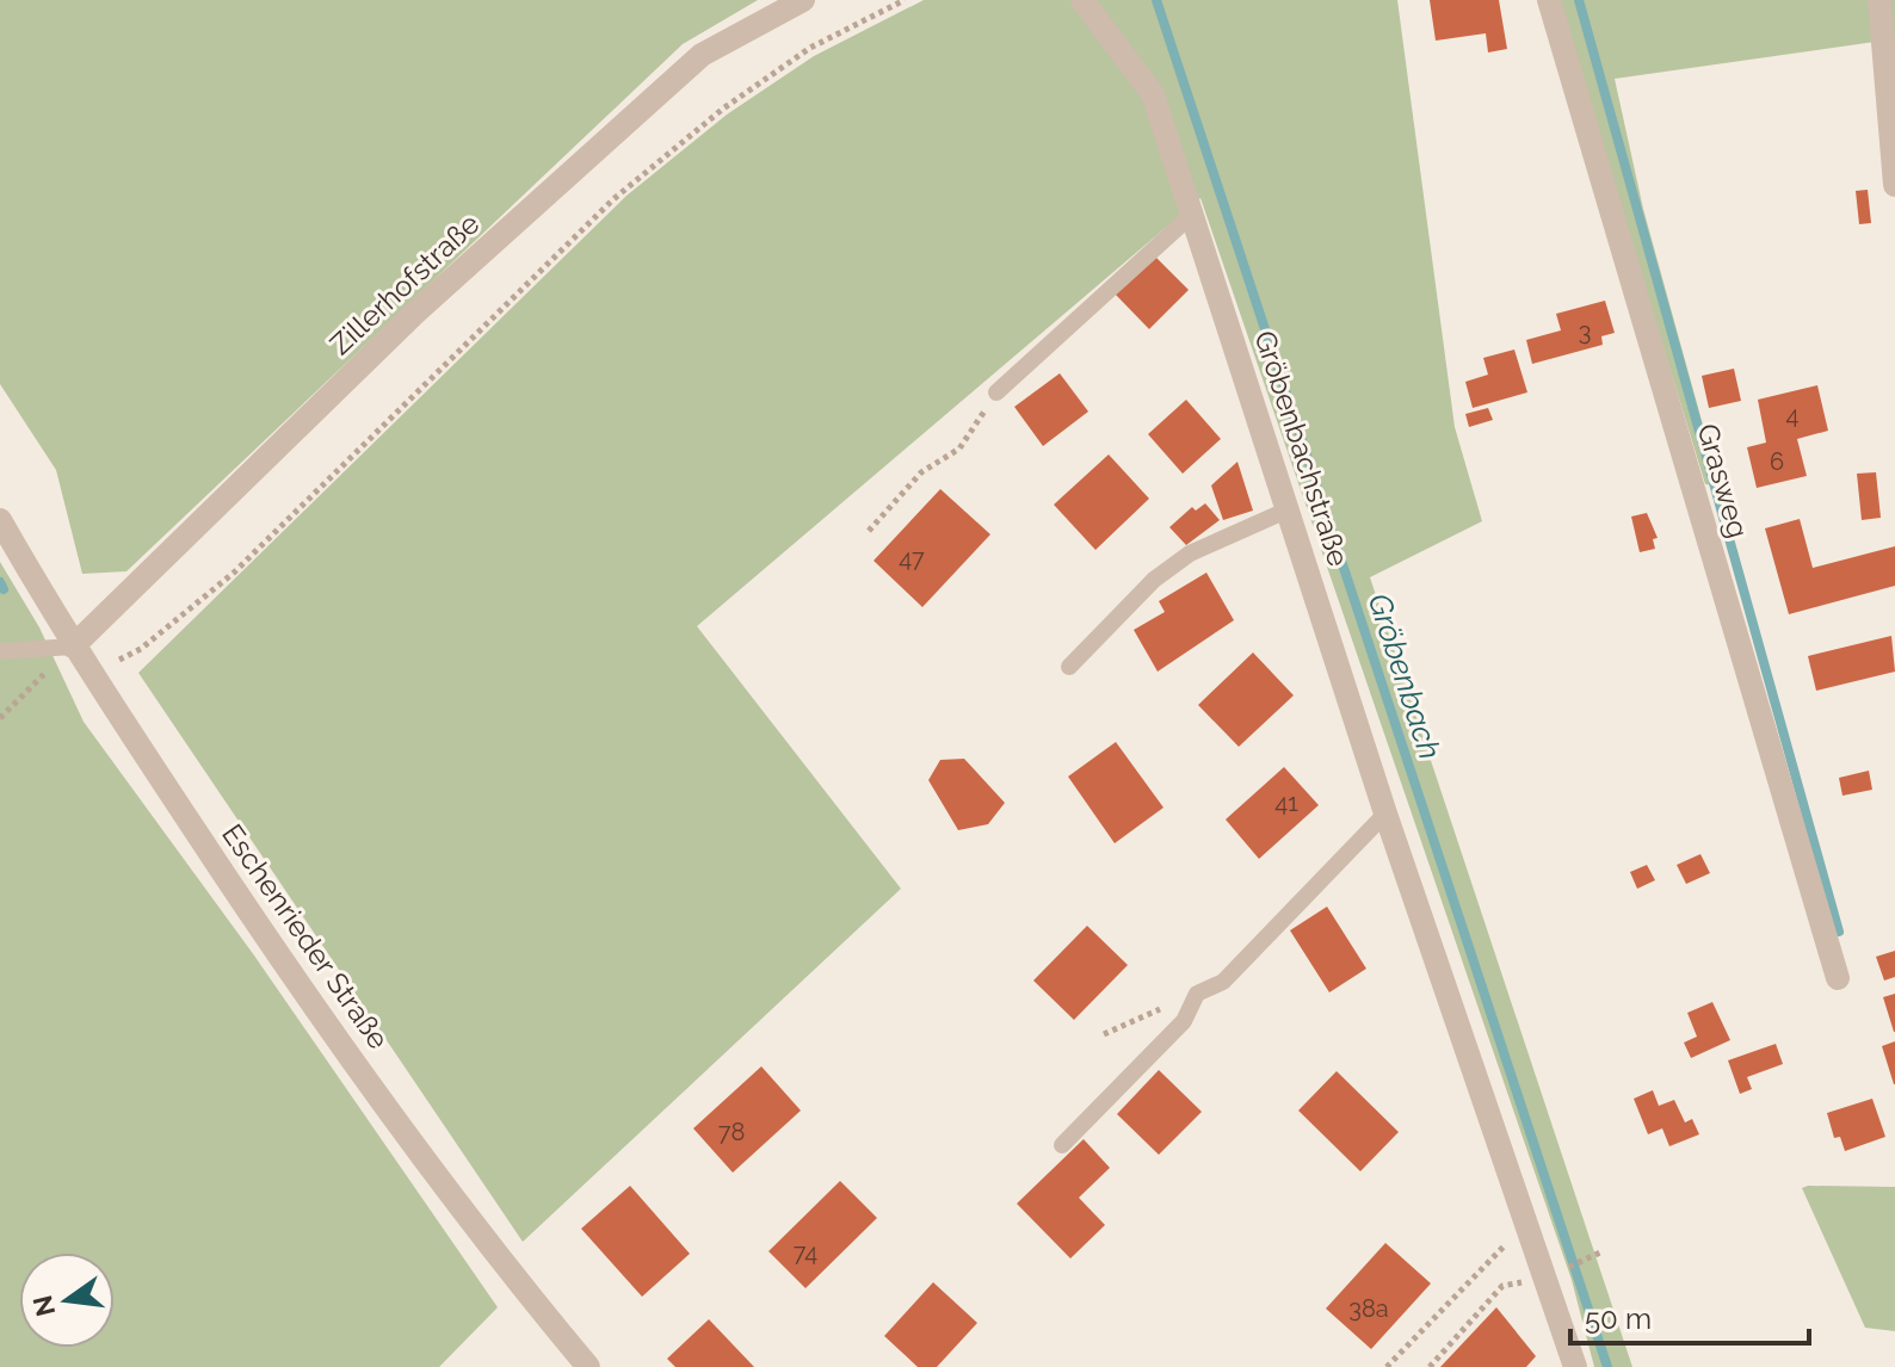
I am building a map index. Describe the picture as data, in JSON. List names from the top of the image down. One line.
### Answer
{"streets":{"street":["Zillerhofstraße","Gröbenbachstraße","Grasweg","Eschenrieder Straße"]},"crossings":[["Zillerhofstraße","Eschenrieder Straße"]],"water":["Gröbenbach"],"house_numbers":["3","4","6","47","41","78","74","38a"],"scale_bar":"50 m","north":"left"}
